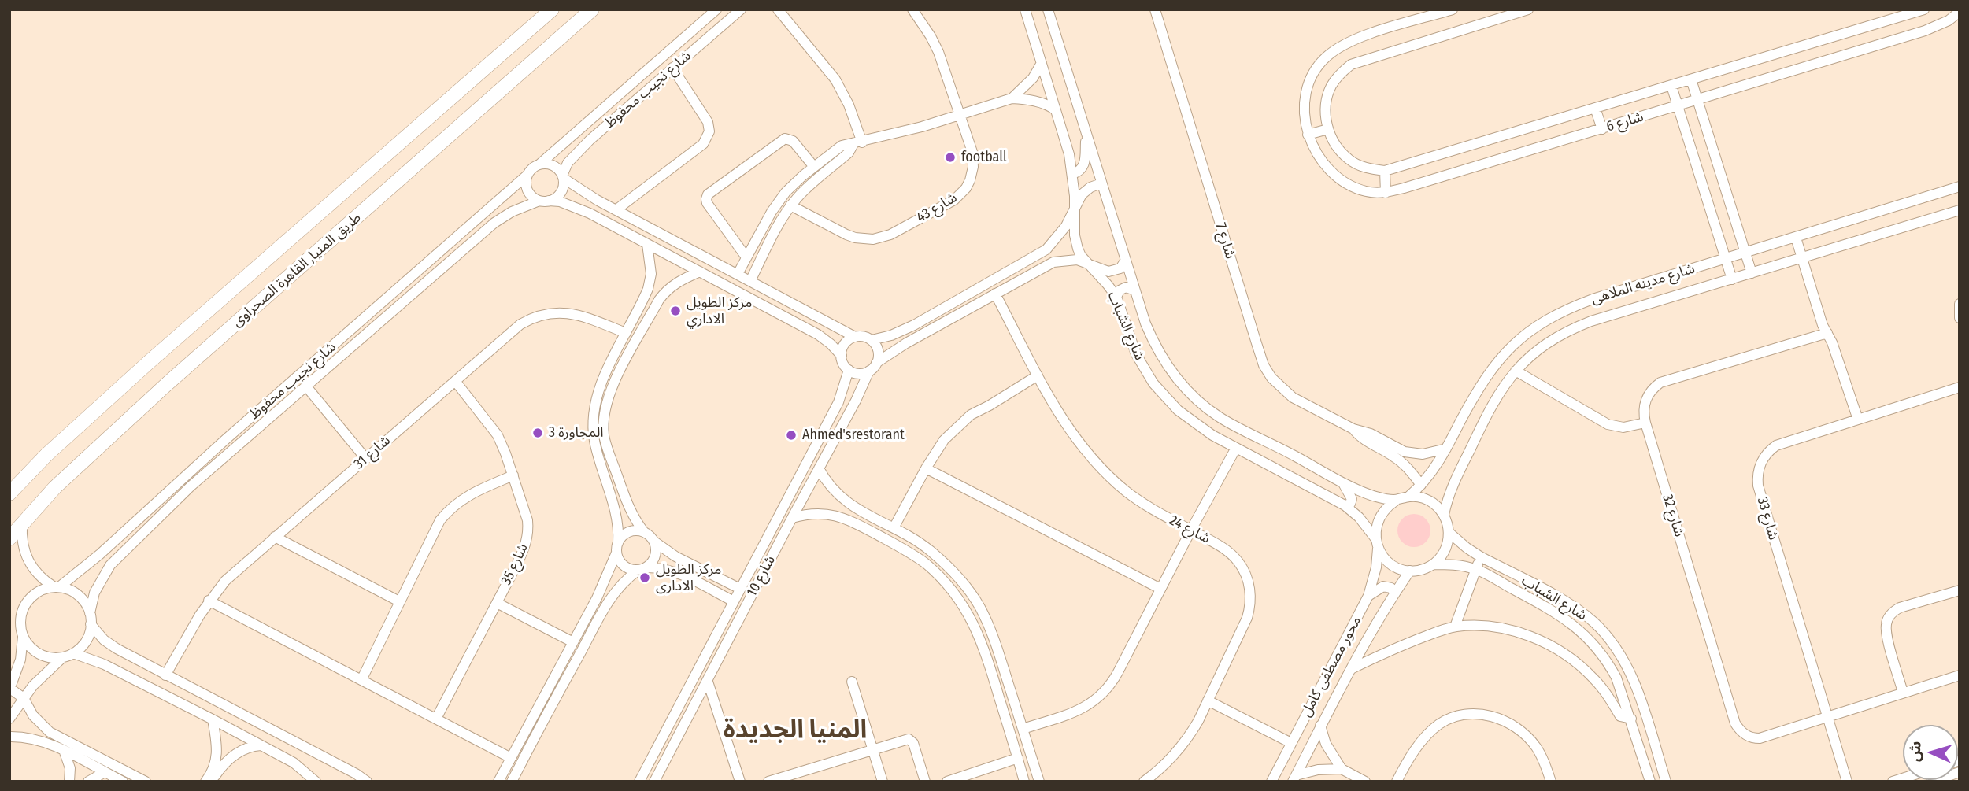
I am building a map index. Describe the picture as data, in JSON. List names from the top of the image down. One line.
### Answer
{"streets":{"highway":["طريق المنيا, القاهرة الصحراوى"],"street":["شارع نجيب محفوظ","شارع 6","شارع 43","شارع 7","شارع مدينه الملاهى","شارع الشباب","شارع 31","شارع 32","شارع 33","شارع 24","شارع 35","شارع 10","محور مصطفى كامل"]},"crossings":[["شارع 7","شارع مدينه الملاهى"],["شارع مدينه الملاهى","شارع الشباب"],["شارع مدينه الملاهى","محور مصطفى كامل"],["شارع الشباب","محور مصطفى كامل"],["شارع 31","شارع 35"],["شارع 32","شارع 33"]],"districts":["المنيا الجديدة"],"places":["football","مركز الطويل الاداري","المجاورة 3","Ahmed'srestorant","مركز الطويل الادارى"],"north":"left"}
